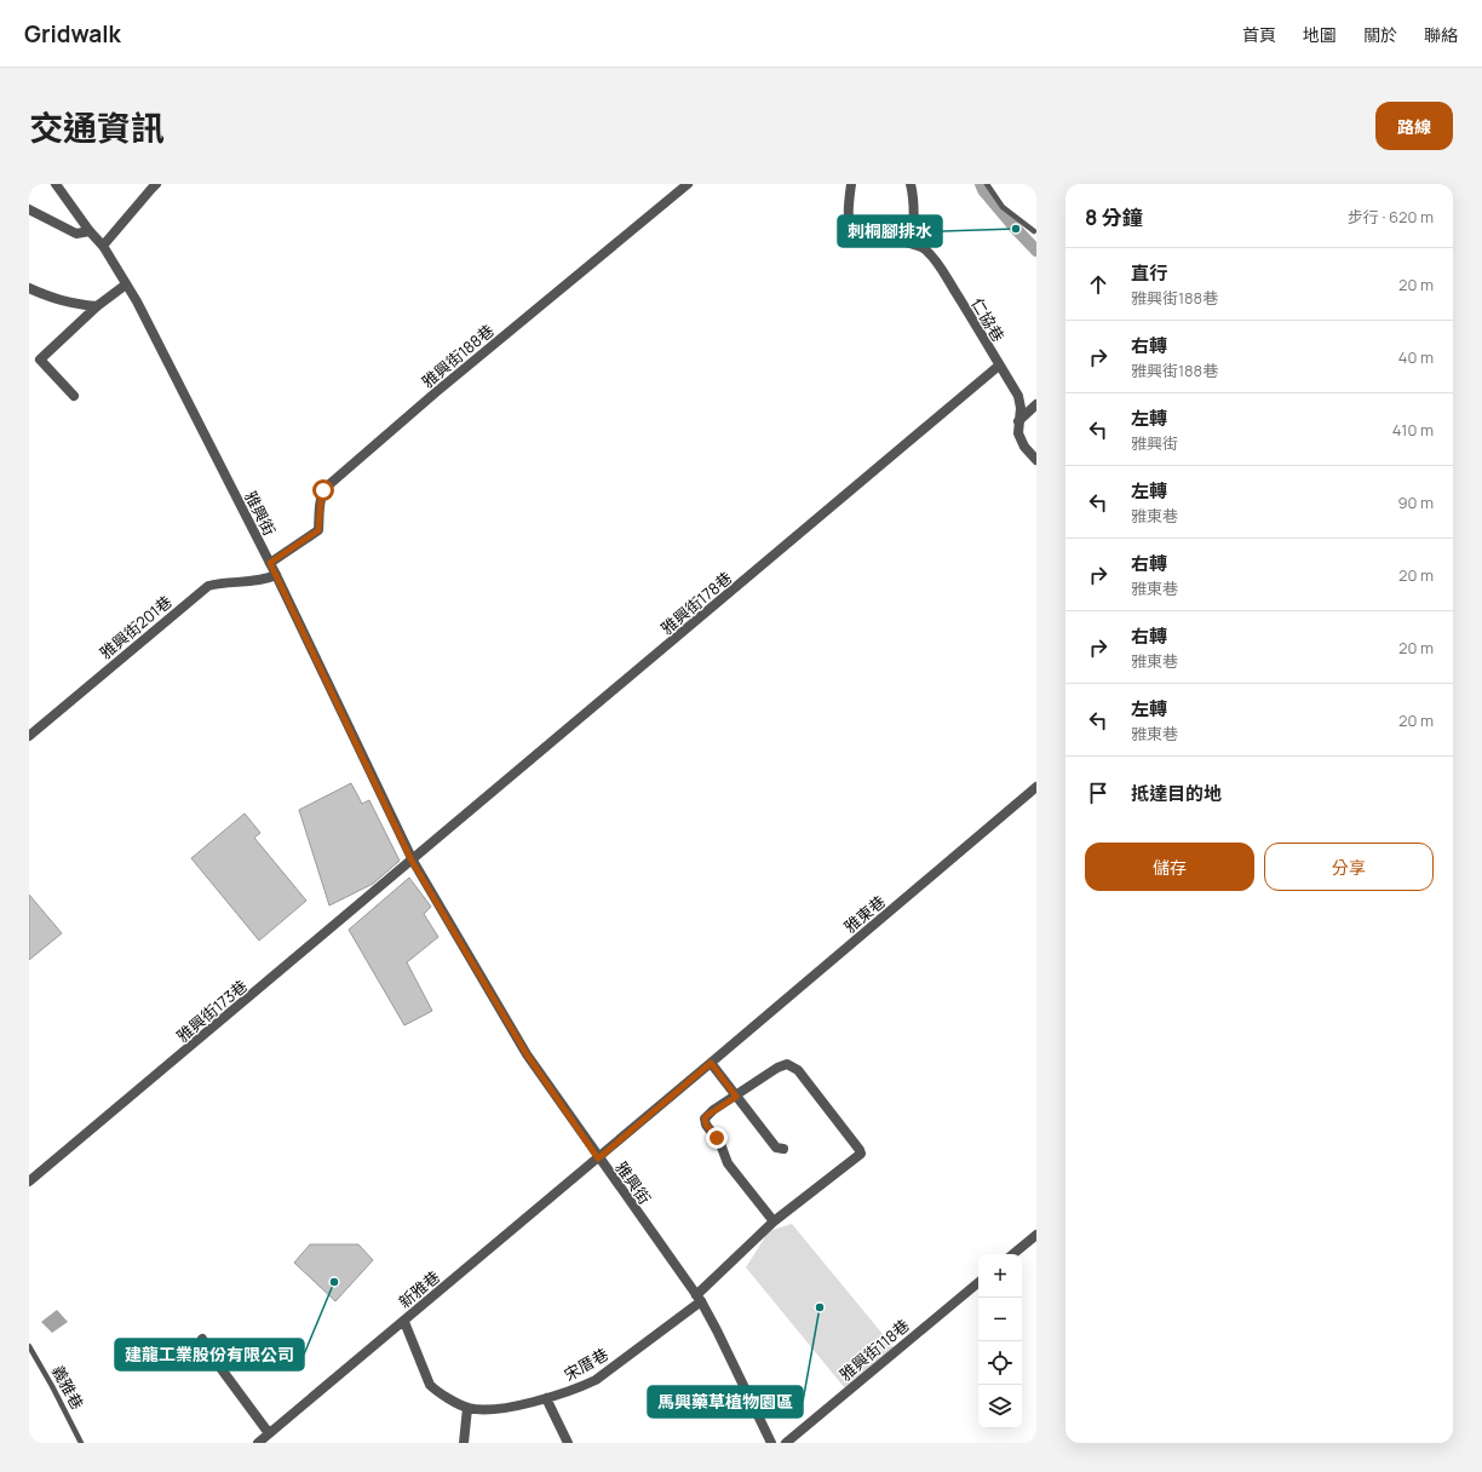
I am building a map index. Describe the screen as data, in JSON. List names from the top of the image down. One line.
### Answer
{"streets":{"street":["仁協巷","雅興街188巷","雅興街","雅興街178巷","雅興街201巷","雅東巷","雅興街173巷","新雅巷","雅興街118巷","宋厝巷"],"lane":["義雅巷"]},"crossings":[["仁協巷","雅興街178巷"],["雅興街188巷","雅興街"],["雅興街","雅興街178巷"],["雅興街","雅興街201巷"],["雅興街","雅東巷"],["雅興街","雅興街173巷"],["雅興街","新雅巷"],["雅興街","宋厝巷"],["雅興街178巷","雅興街173巷"],["雅東巷","新雅巷"],["新雅巷","宋厝巷"]],"places":["刺桐腳排水","建龍工業股份有限公司","馬興藥草植物園區"],"page":{"header":"Gridwalk","nav":["首頁","地圖","關於","聯絡"],"title":"交通資訊","buttons":["路線",["儲存","分享"]],"heading":["8 分鐘","步行 · 620 m"],"list":[["直行","雅興街188巷","20 m"],["右轉","雅興街188巷","40 m"],["左轉","雅興街","410 m"],["左轉","雅東巷","90 m"],["右轉","雅東巷","20 m"],["右轉","雅東巷","20 m"],["左轉","雅東巷","20 m"],"抵達目的地"],"map_buttons":["+","−"]}}
